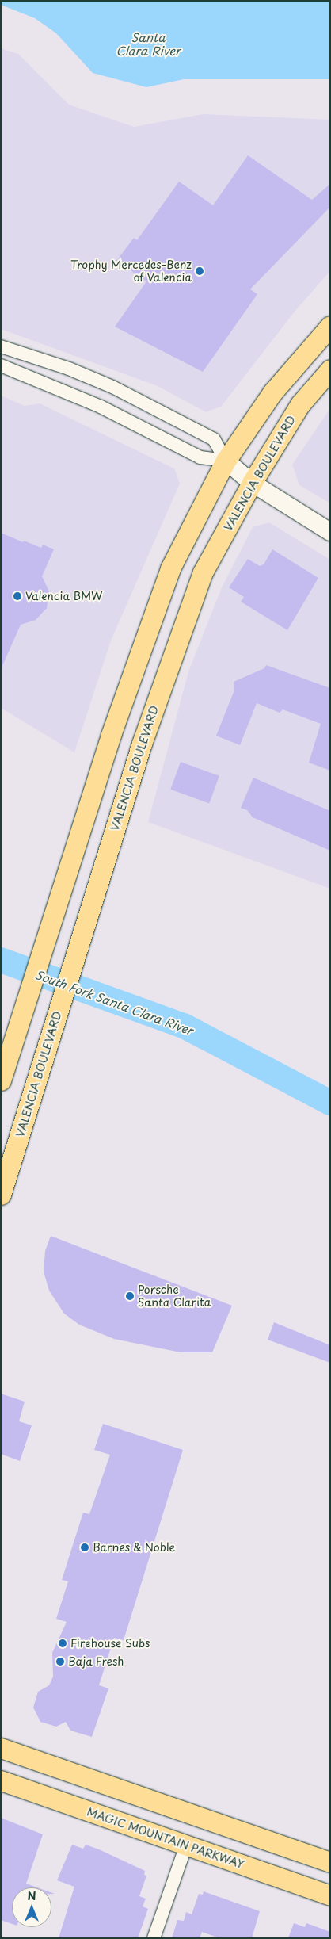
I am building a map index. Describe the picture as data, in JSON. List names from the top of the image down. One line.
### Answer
{"streets":{"main road":["VALENCIA BOULEVARD","MAGIC MOUNTAIN PARKWAY"]},"water":["Santa Clara River","South Fork Santa Clara River"],"places":["Trophy Mercedes-Benz of Valencia","Valencia BMW","Porsche Santa Clarita","Barnes & Noble","Firehouse Subs","Baja Fresh"],"north":"top"}
